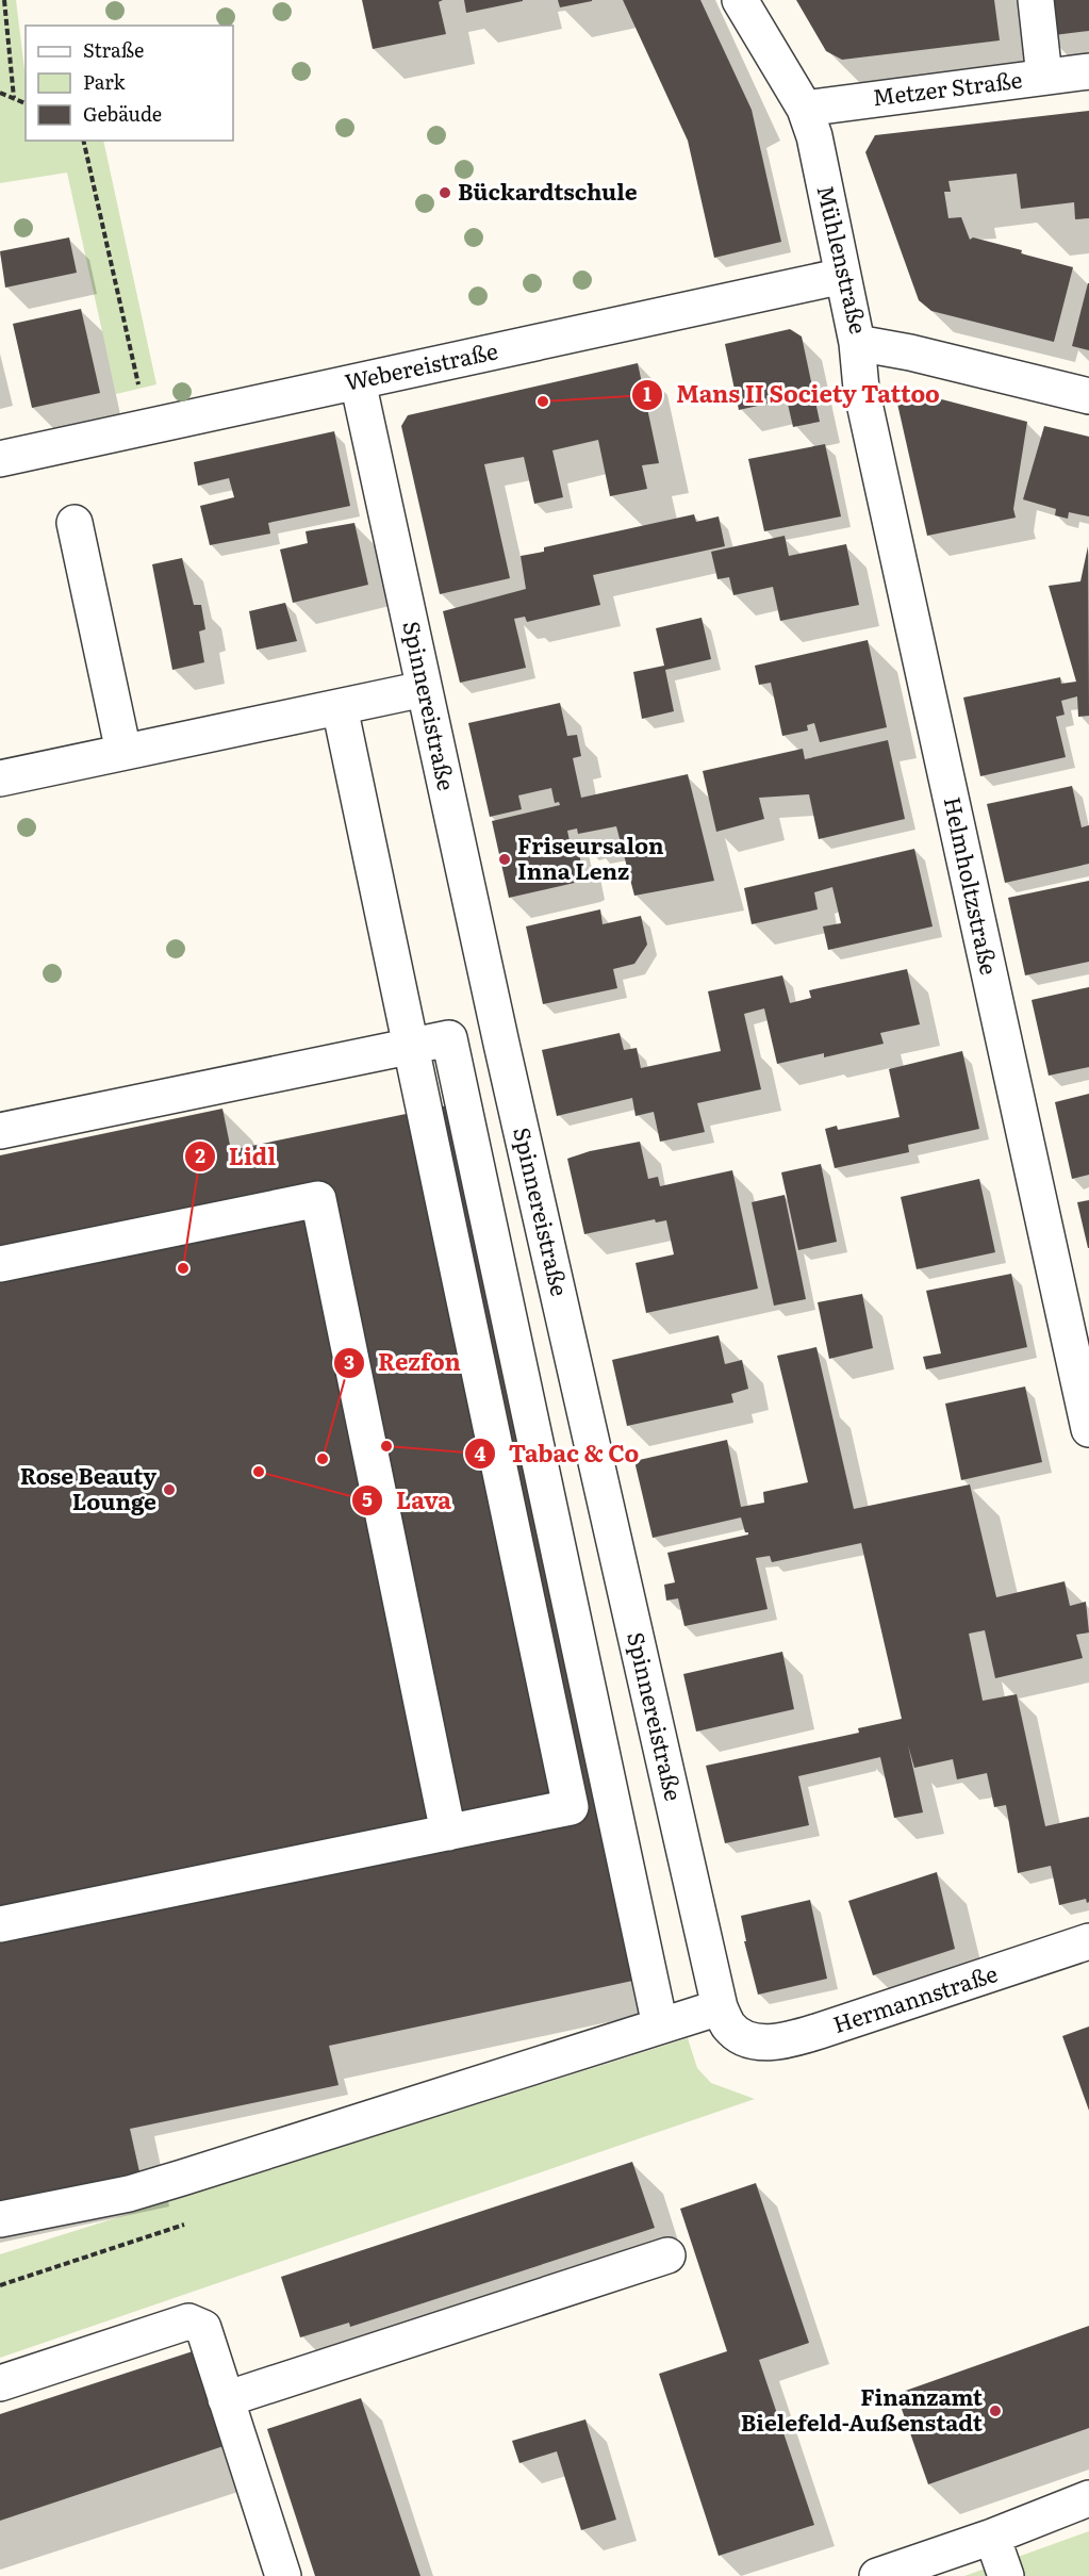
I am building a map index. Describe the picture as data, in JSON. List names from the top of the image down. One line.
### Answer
{"streets":{"street":["Metzer Straße","Mühlenstraße","Webereistraße","Spinnereistraße","Helmholtzstraße","Hermannstraße"]},"crossings":[["Metzer Straße","Mühlenstraße"],["Mühlenstraße","Webereistraße"],["Mühlenstraße","Helmholtzstraße"],["Webereistraße","Spinnereistraße"],["Spinnereistraße","Hermannstraße"]],"places":["Bückardtschule","Mans II Society Tattoo","Friseursalon Inna Lenz","Lidl","Tabac & Co","Rezfon","Lava","Rose Beauty Lounge","Finanzamt Bielefeld-Außenstadt"],"legend":["Straße","Park","Gebäude"]}
